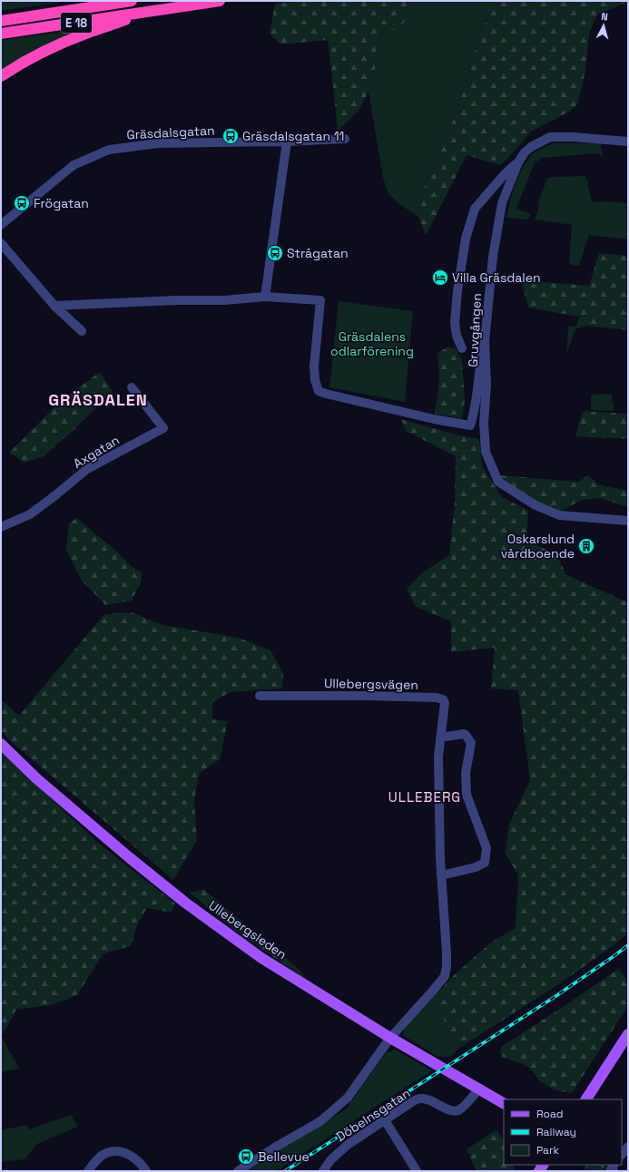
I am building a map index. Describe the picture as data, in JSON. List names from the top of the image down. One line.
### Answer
{"streets":{"highway":["E 18"],"main road":["Ullebergsleden"],"street":["Gräsdalsgatan","Gruvgången","Axgatan","Ullebergsvägen","Döbelnsgatan"]},"crossings":[["Ullebergsvägen","Ullebergsleden"],["Ullebergsleden","Döbelnsgatan"]],"districts":["GRÄSDALEN","ULLEBERG"],"parks":["Gräsdalens odlarförening"],"places":{"bus stop":["Gräsdalsgatan 11","Frögatan","Strågatan","Bellevue"],"hotel":["Villa Gräsdalen"],"building":["Oskarslund vårdboende"]},"legend":["Road","Railway","Park"],"north":"top"}
